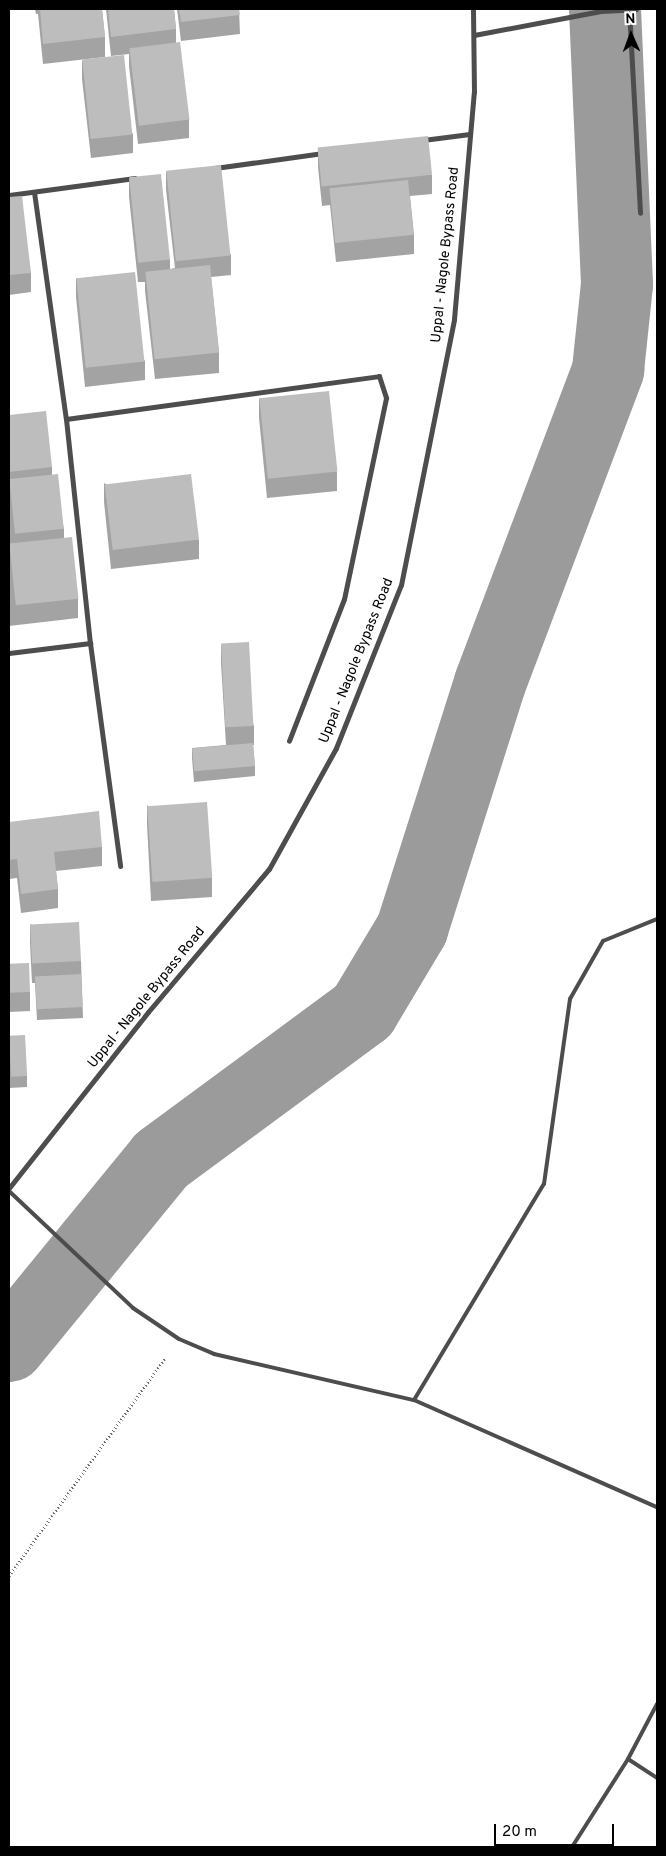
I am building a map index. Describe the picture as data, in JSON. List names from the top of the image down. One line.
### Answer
{"streets":{"street":["Uppal - Nagole Bypass Road"]},"scale_bar":"20 m","north":"top"}
